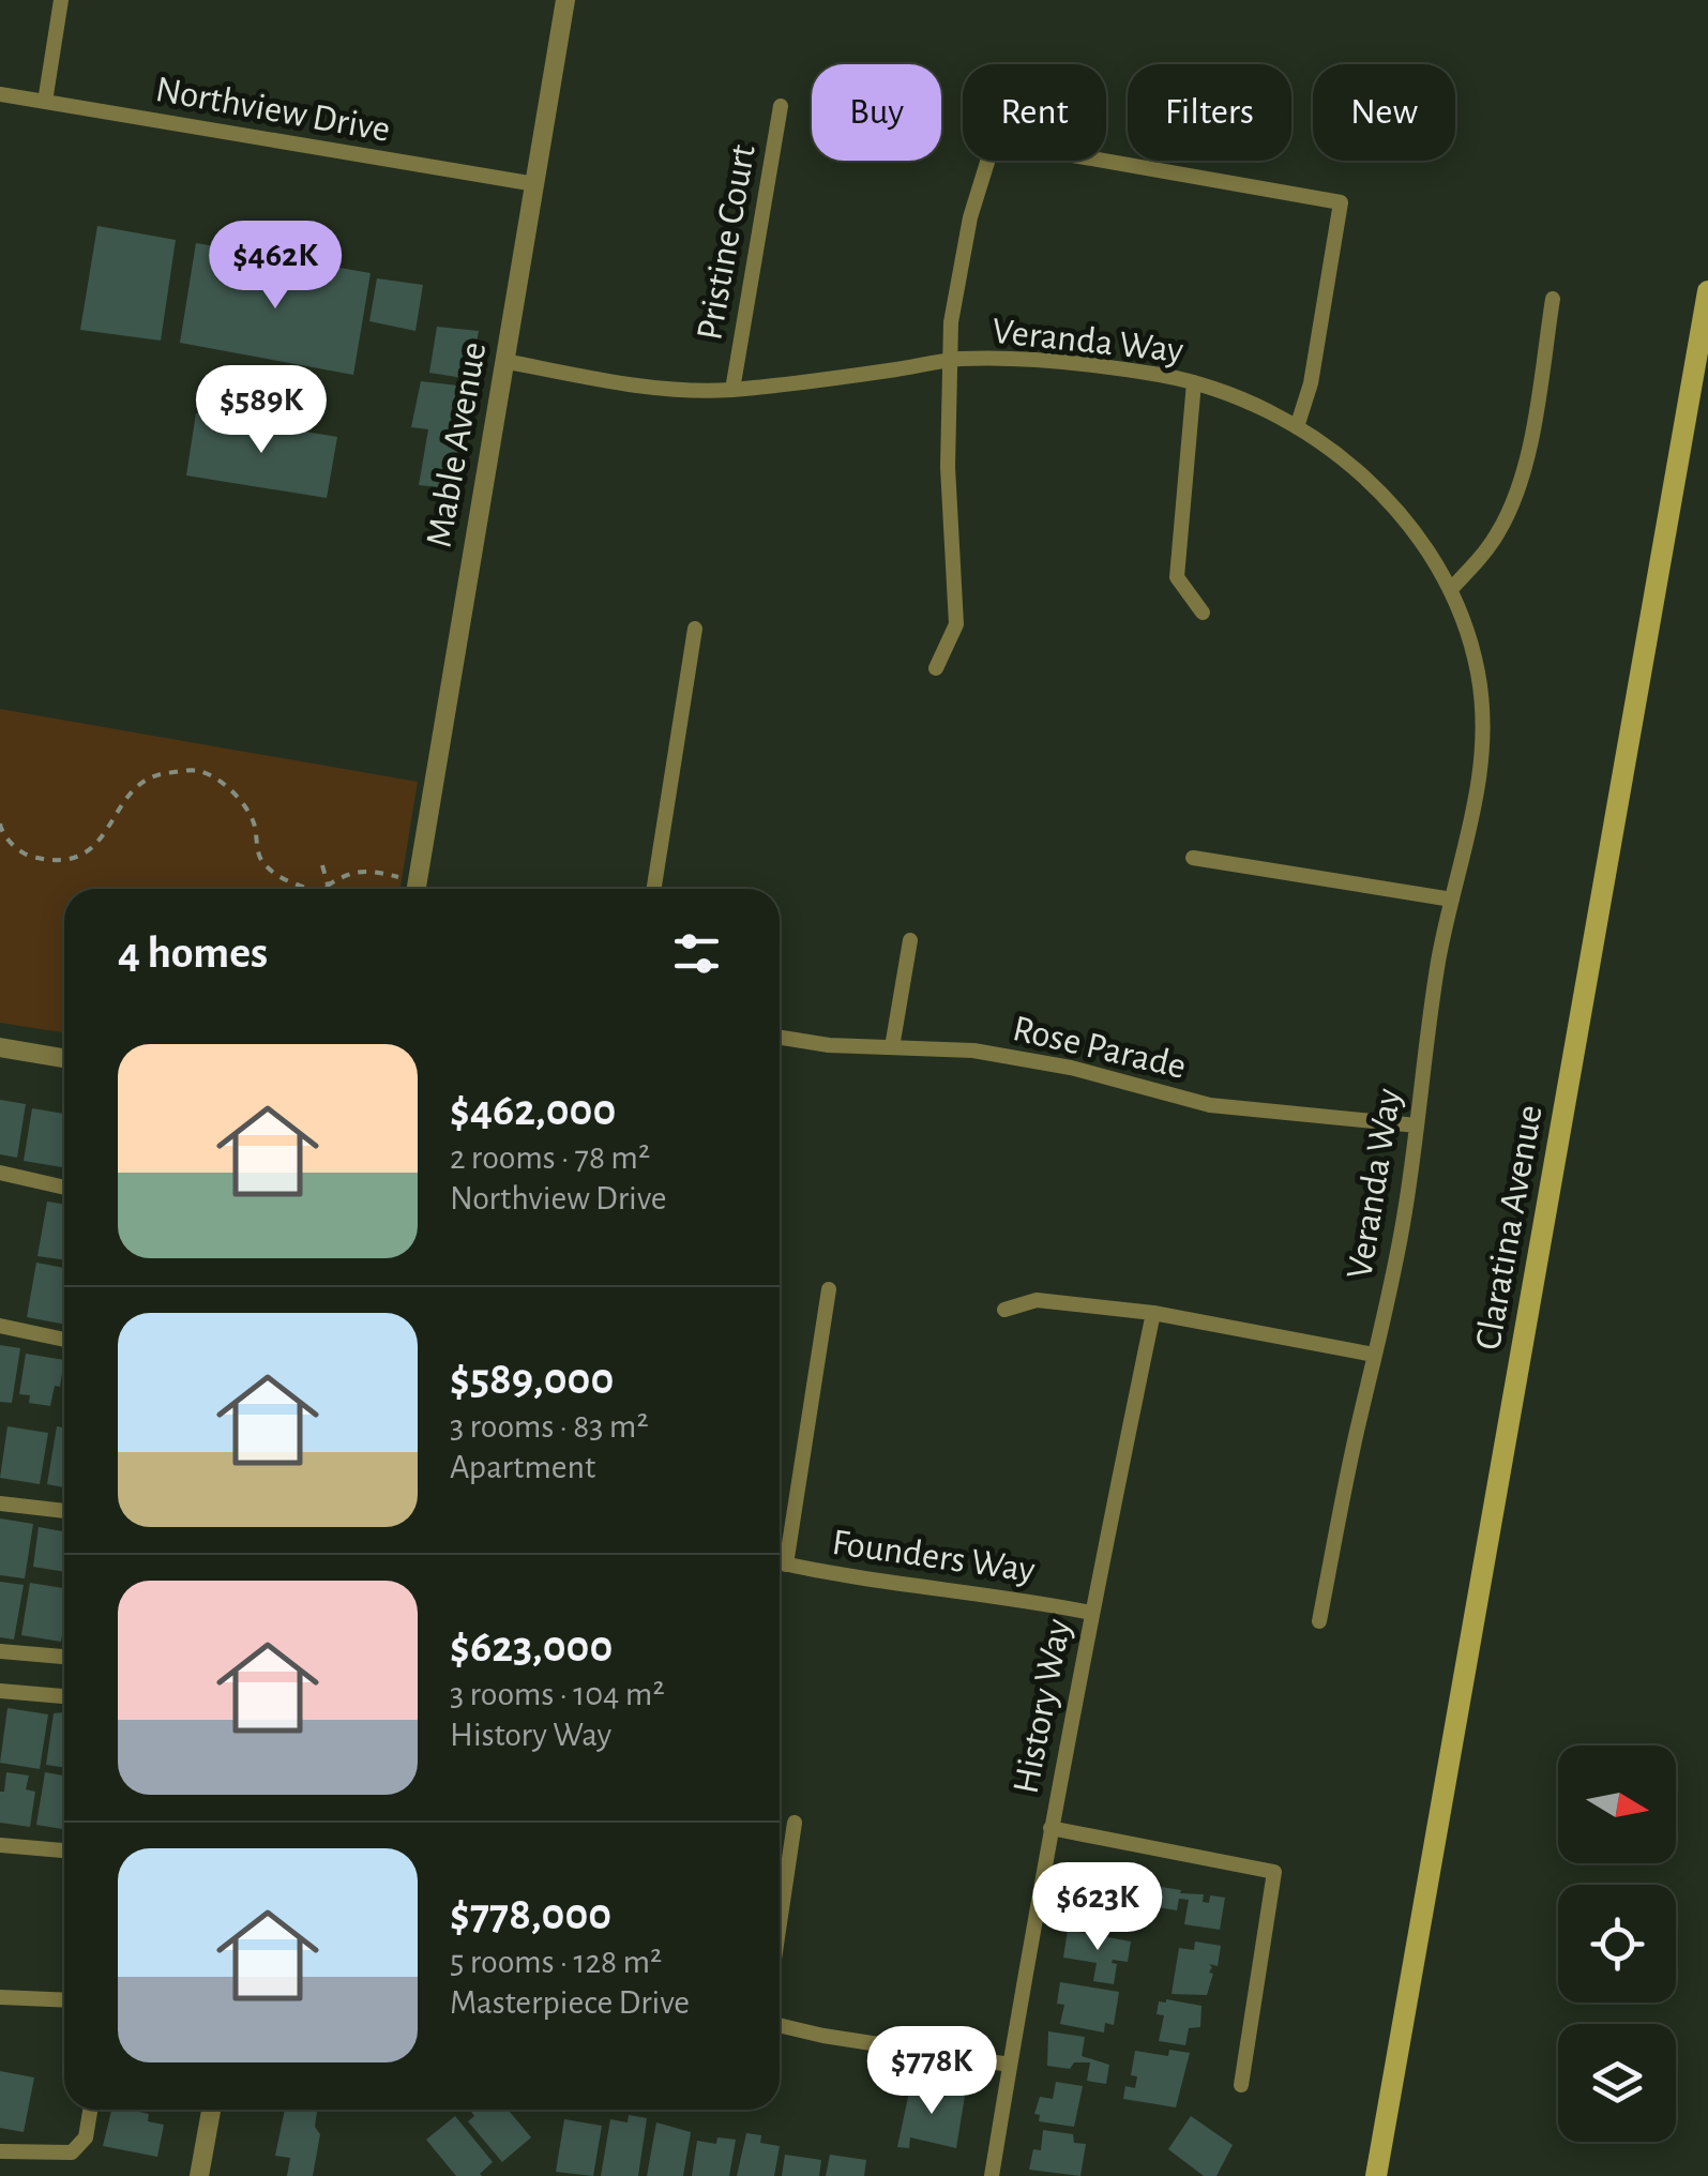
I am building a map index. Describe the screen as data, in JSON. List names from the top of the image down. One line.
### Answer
{"streets":{"main road":["Claratina Avenue"],"street":["Northview Drive","Pristine Court","Veranda Way","Mable Avenue","Rose Parade","Founders Way","History Way"]},"crossings":[["Northview Drive","Mable Avenue"],["Pristine Court","Veranda Way"],["Veranda Way","Mable Avenue"],["Veranda Way","Rose Parade"],["Founders Way","History Way"]],"north":"right","page":{"chip":["Buy","Rent","Filters","New"],"price":["$462K","$589K","$623K","$778K"],"heading":"4 homes","list":[{"name":"$462,000","note":"2 rooms · 78 m² · Northview Drive"},{"name":"$589,000","note":"3 rooms · 83 m² · Apartment"},{"name":"$623,000","note":"3 rooms · 104 m² · History Way"},{"name":"$778,000","note":"5 rooms · 128 m² · Masterpiece Drive"}]}}
